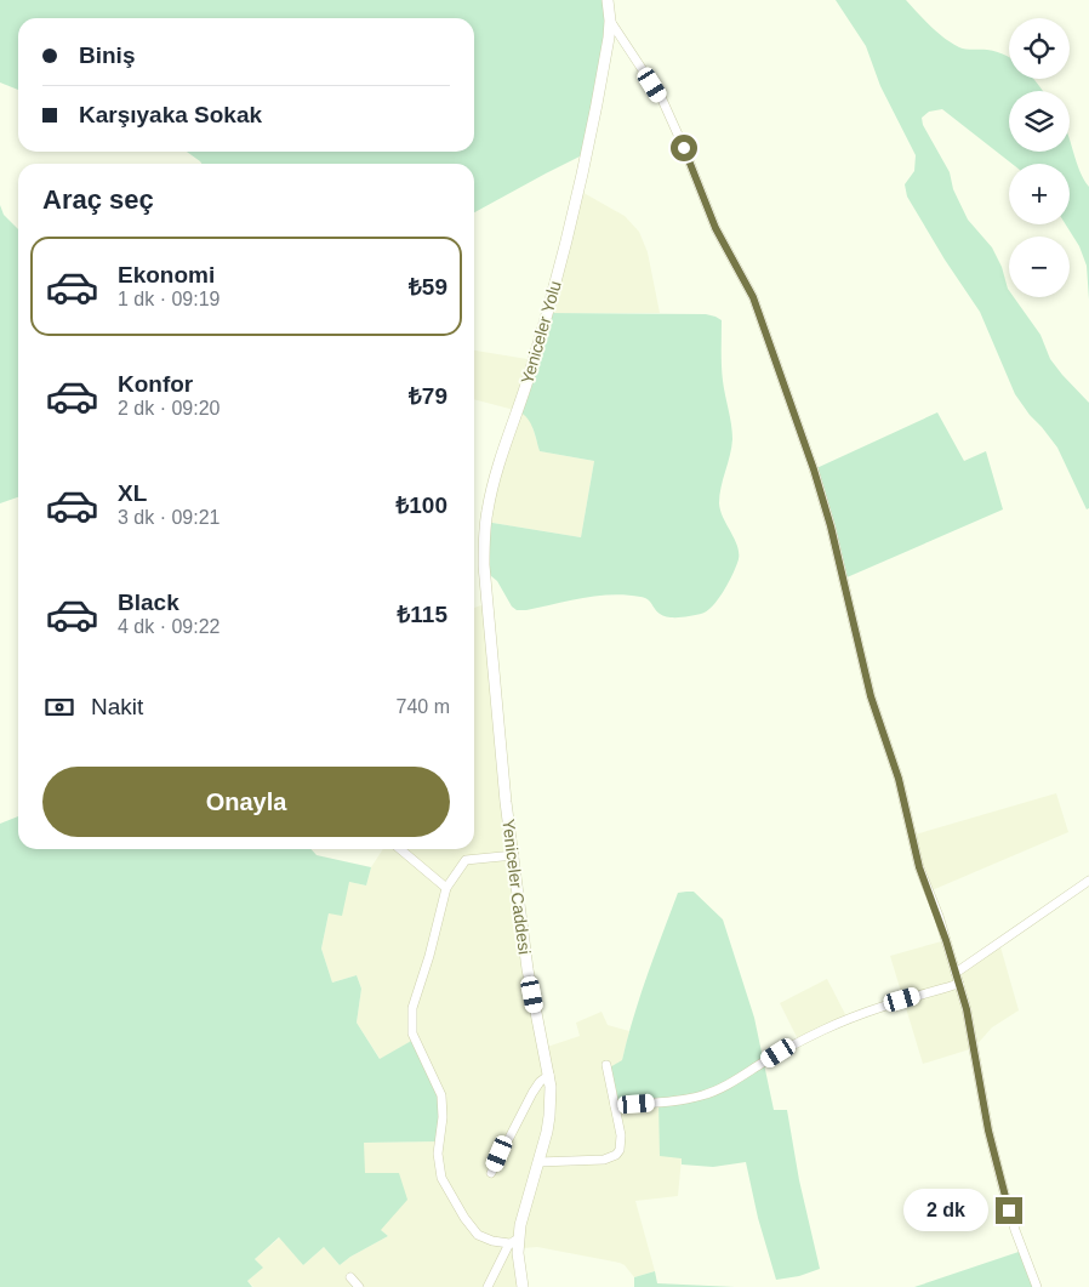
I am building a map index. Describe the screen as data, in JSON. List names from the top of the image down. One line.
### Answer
{"streets":{"street":["Yeniceler Yolu","Yeniceler Caddesi"]},"crossings":[["Yeniceler Yolu","Yeniceler Caddesi"]],"page":{"map_buttons":["+","−"],"banner":["Biniş","Karşıyaka Sokak"],"heading":"Araç seç","list":[{"name":"Ekonomi","note":"1 dk · 09:19","value":"₺59"},{"name":"Konfor","note":"2 dk · 09:20","value":"₺79"},{"name":"XL","note":"3 dk · 09:21","value":"₺100"},{"name":"Black","note":"4 dk · 09:22","value":"₺115"}],"pay":["Nakit","740 m"],"buttons":"Onayla","bubble":"2 dk"}}
